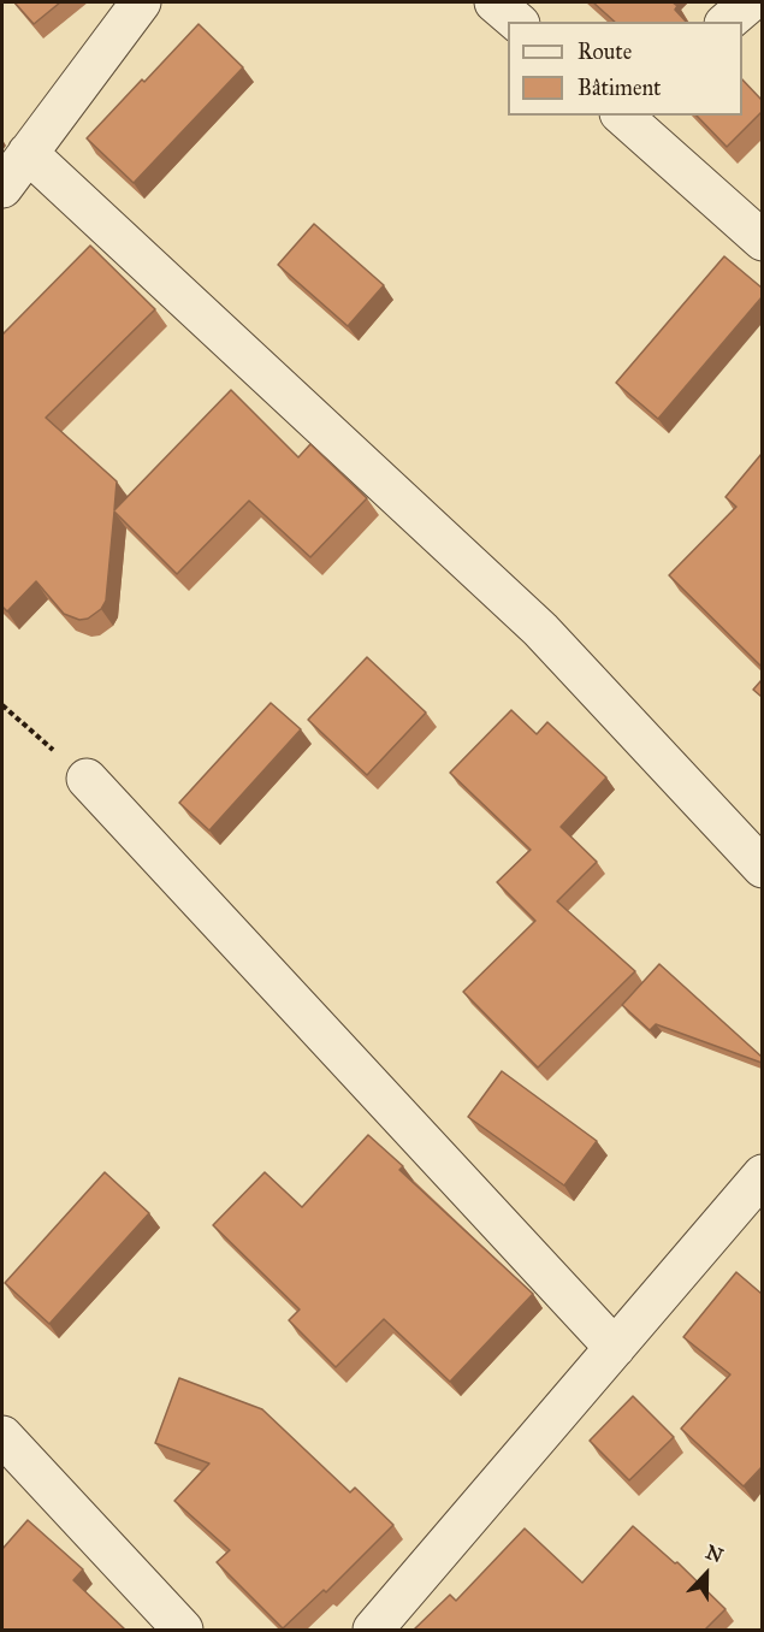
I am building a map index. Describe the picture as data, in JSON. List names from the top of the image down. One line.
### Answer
{"legend":["Route","Bâtiment"],"north":"top"}
